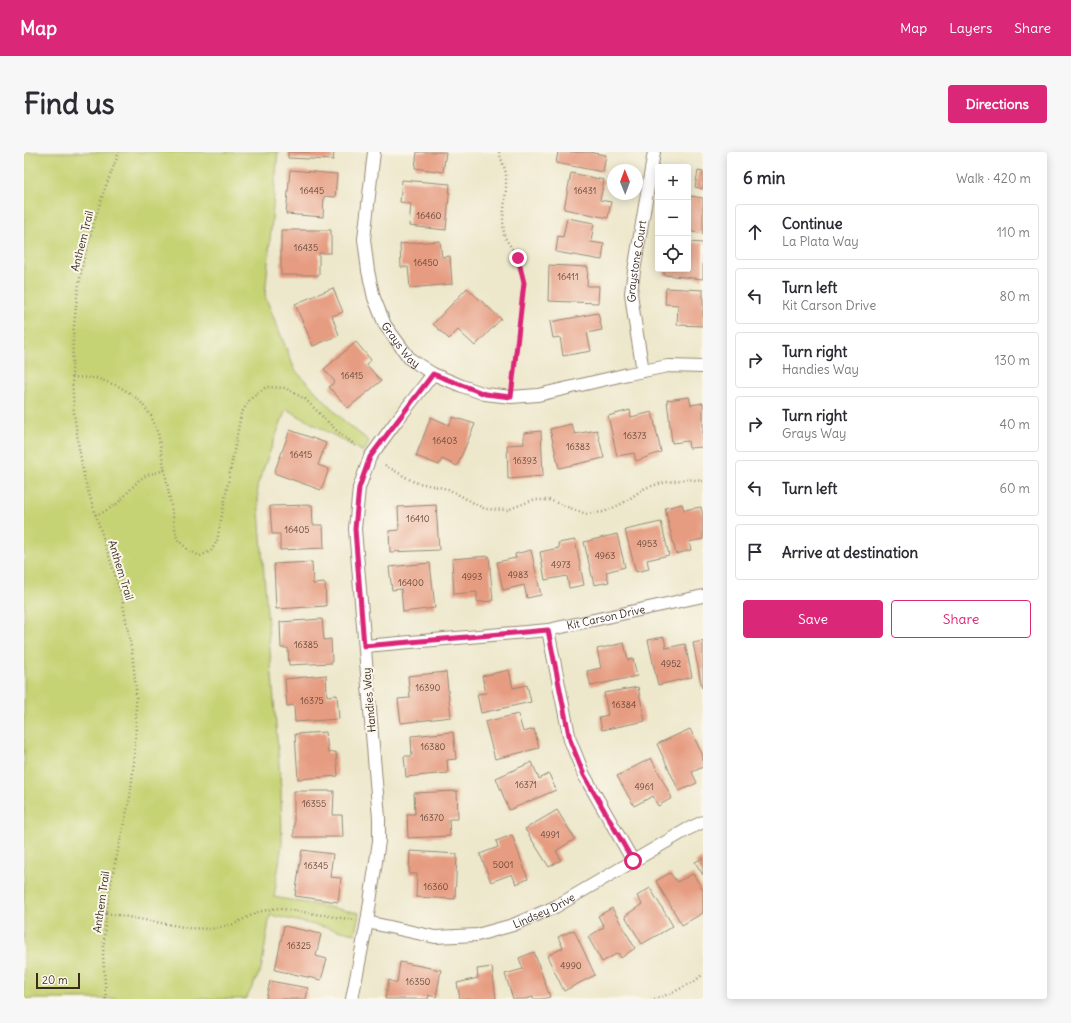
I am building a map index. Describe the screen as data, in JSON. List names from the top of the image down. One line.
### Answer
{"streets":{"street":["Graystone Court","Grays Way","Kit Carson Drive","Handies Way","Lindsey Drive"],"path":["Anthem Trail"]},"crossings":[["Graystone Court","Grays Way"],["Grays Way","Handies Way"],["Kit Carson Drive","Handies Way"],["Handies Way","Lindsey Drive"]],"house_numbers":["16445","16431","16460","16435","16450","16411","16415","16373","16403","16383","16415","16393","16410","16405","4953","4963","4973","4983","4993","16400","16385","4952","16390","16375","16384","16380","16371","4961","16355","16370","4991","5001","16345","16360","16325","4990","16350"],"scale_bar":"20 m","north":"top","page":{"header":"Map","nav":["Map","Layers","Share"],"buttons":["Directions",["Save","Share"]],"title":"Find us","heading":["6 min","Walk · 420 m"],"map_buttons":["+","−"],"list":[["Continue","La Plata Way","110 m"],["Turn left","Kit Carson Drive","80 m"],["Turn right","Handies Way","130 m"],["Turn right","Grays Way","40 m"],["Turn left","60 m"],"Arrive at destination"],"scale":"20 m"}}
